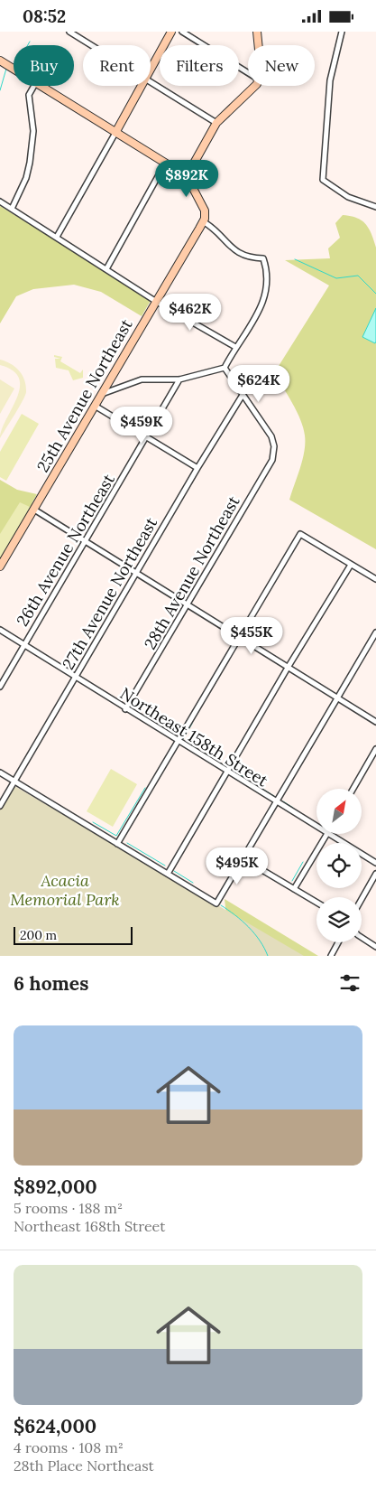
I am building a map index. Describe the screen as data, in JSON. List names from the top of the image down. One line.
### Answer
{"streets":{"street":["25th Avenue Northeast","26th Avenue Northeast","28th Avenue Northeast","27th Avenue Northeast","Northeast 158th Street"]},"crossings":[["26th Avenue Northeast","Northeast 158th Street"],["28th Avenue Northeast","27th Avenue Northeast"],["28th Avenue Northeast","Northeast 158th Street"],["27th Avenue Northeast","Northeast 158th Street"]],"parks":["Acacia Memorial Park"],"scale_bar":"200 m","north":"top right","page":{"status":"08:52","chip":["Buy","Rent","Filters","New"],"price":["$892K","$462K","$624K","$459K","$455K","$495K"],"scale":"200 m","heading":"6 homes","list":[{"name":"$892,000","note":"5 rooms · 188 m² · Northeast 168th Street"},{"name":"$624,000","note":"4 rooms · 108 m² · 28th Place Northeast"}]}}
